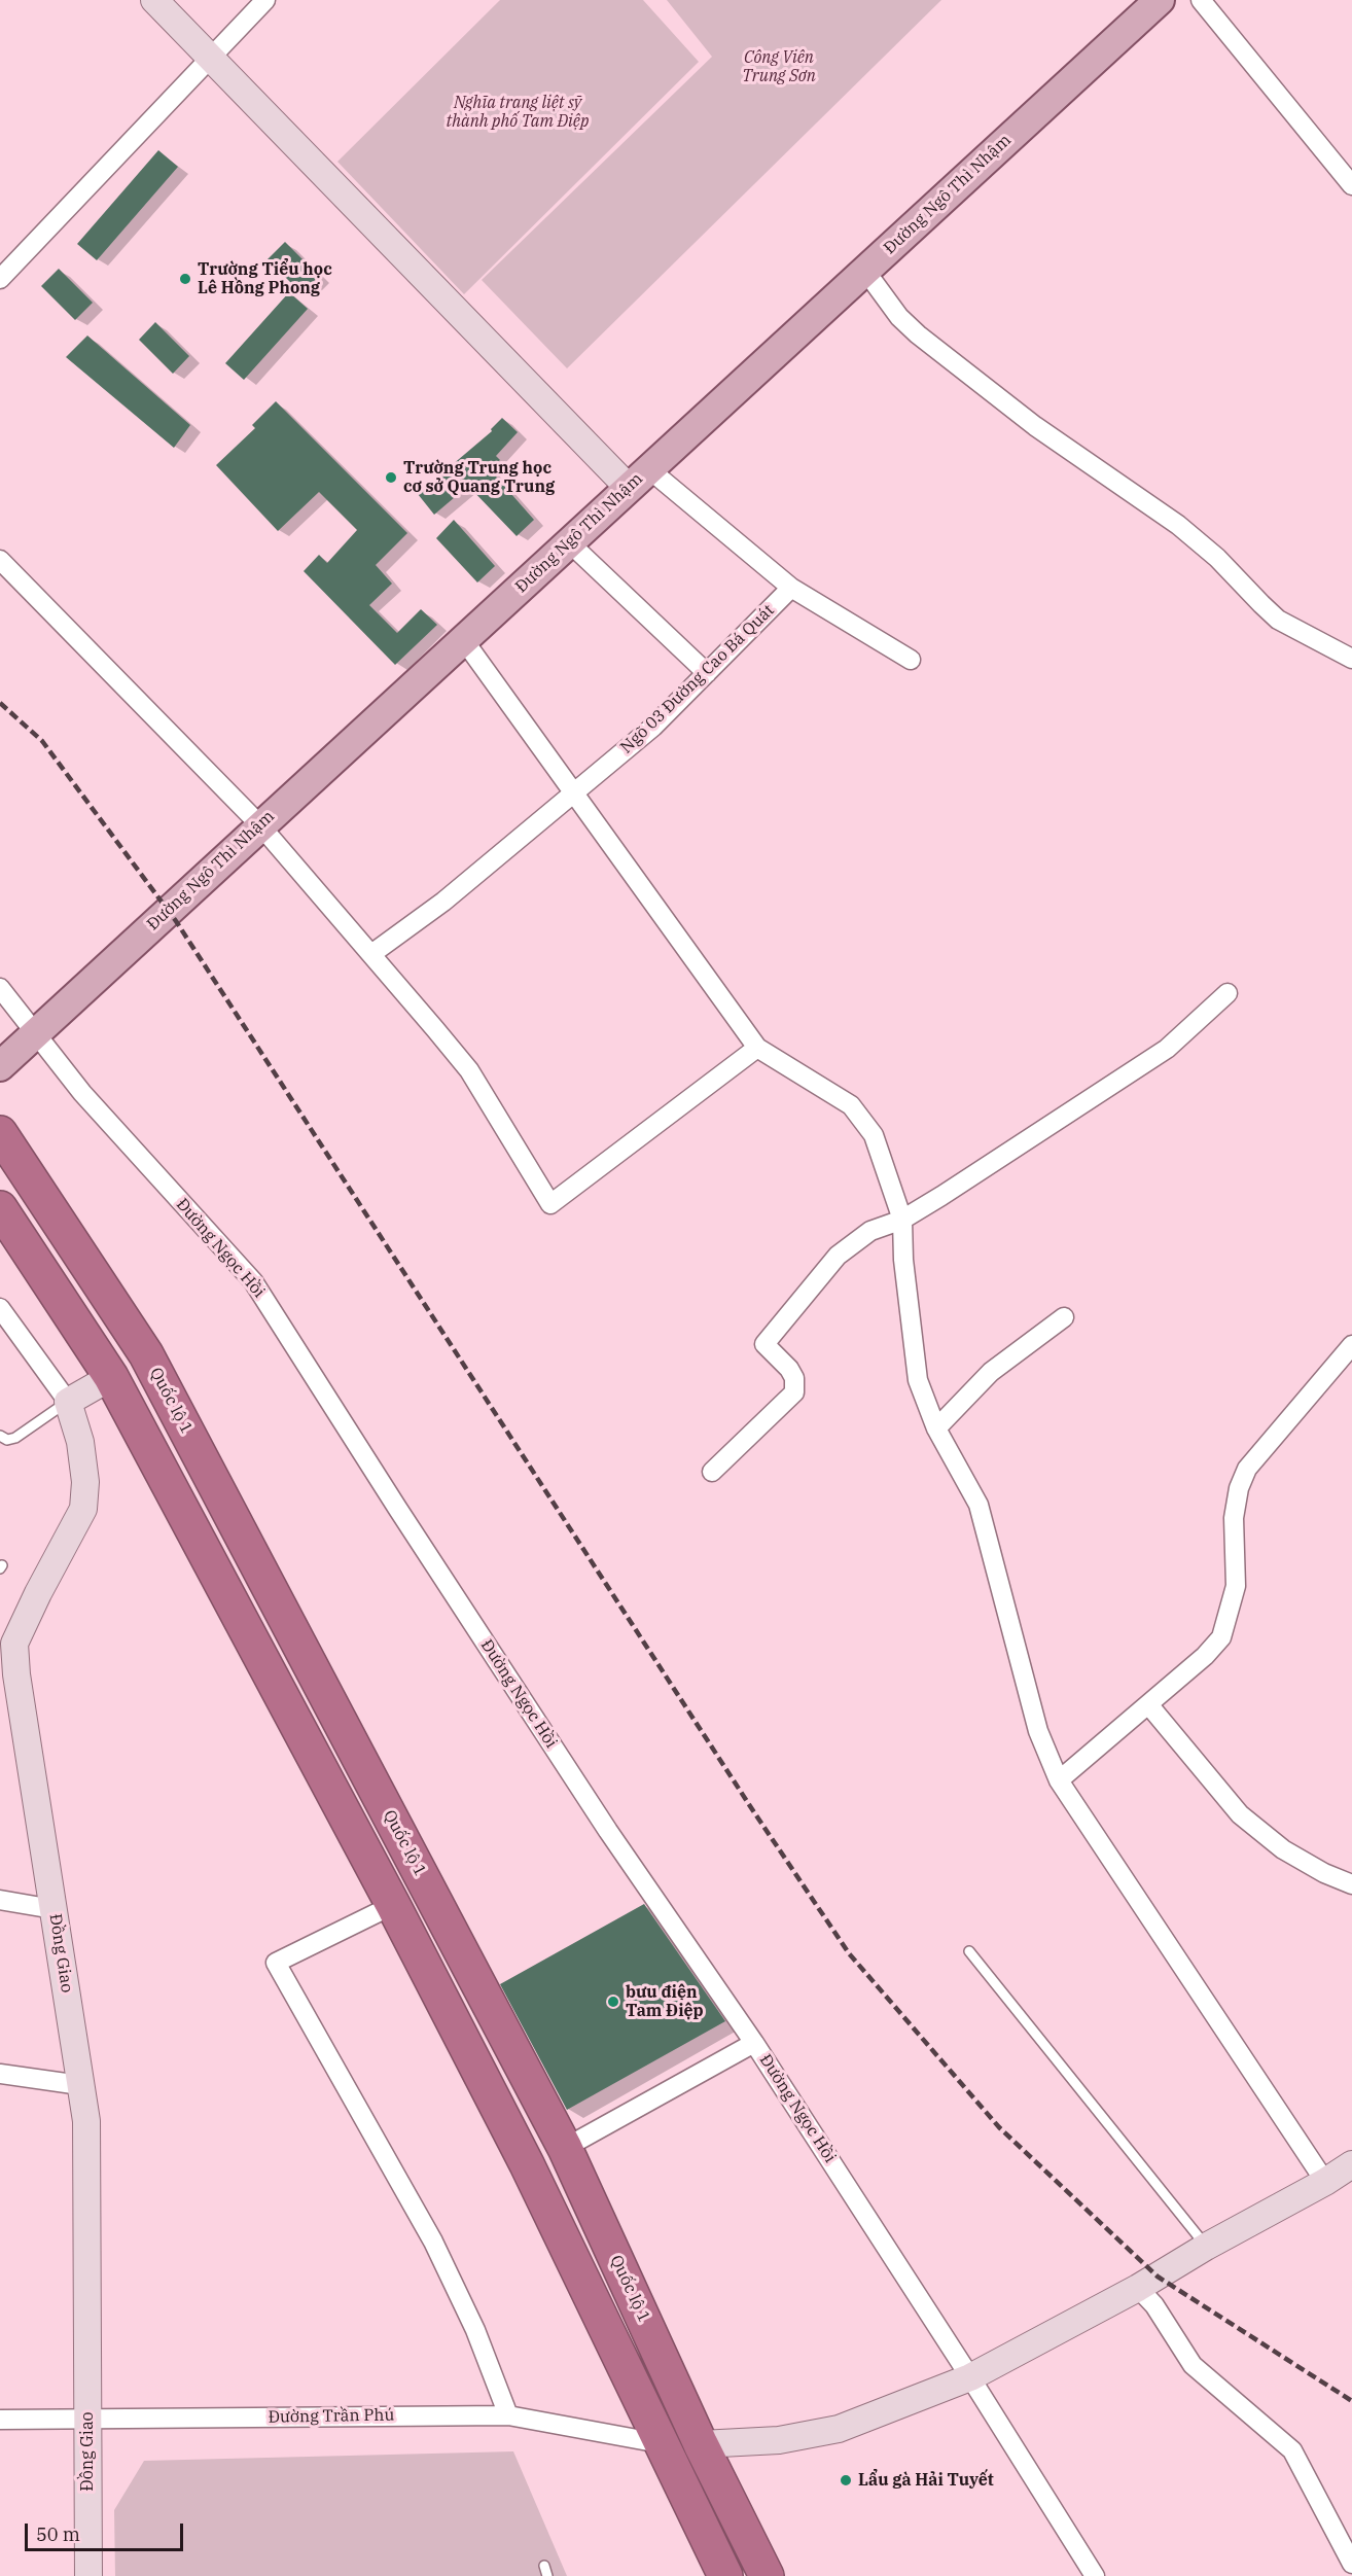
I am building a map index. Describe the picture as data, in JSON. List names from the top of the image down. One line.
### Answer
{"streets":{"highway":["Quốc lộ 1"],"main road":["Đường Ngô Thì Nhậm"],"street":["Ngõ 03 Đường Cao Bá Quát","Đường Ngọc Hồi","Đồng Giao","Đường Trần Phú"]},"crossings":[["Đường Ngô Thì Nhậm","Đường Ngọc Hồi"],["Đồng Giao","Đường Trần Phú"]],"parks":["Công Viên Trung Sơn","Nghĩa trang liệt sỹ thành phố Tam Điệp"],"places":["Trường Tiểu học Lê Hồng Phong","Trường Trung học cơ sở Quang Trung","bưu điện Tam Điệp","Lẩu gà Hải Tuyết"],"scale_bar":"50 m"}
